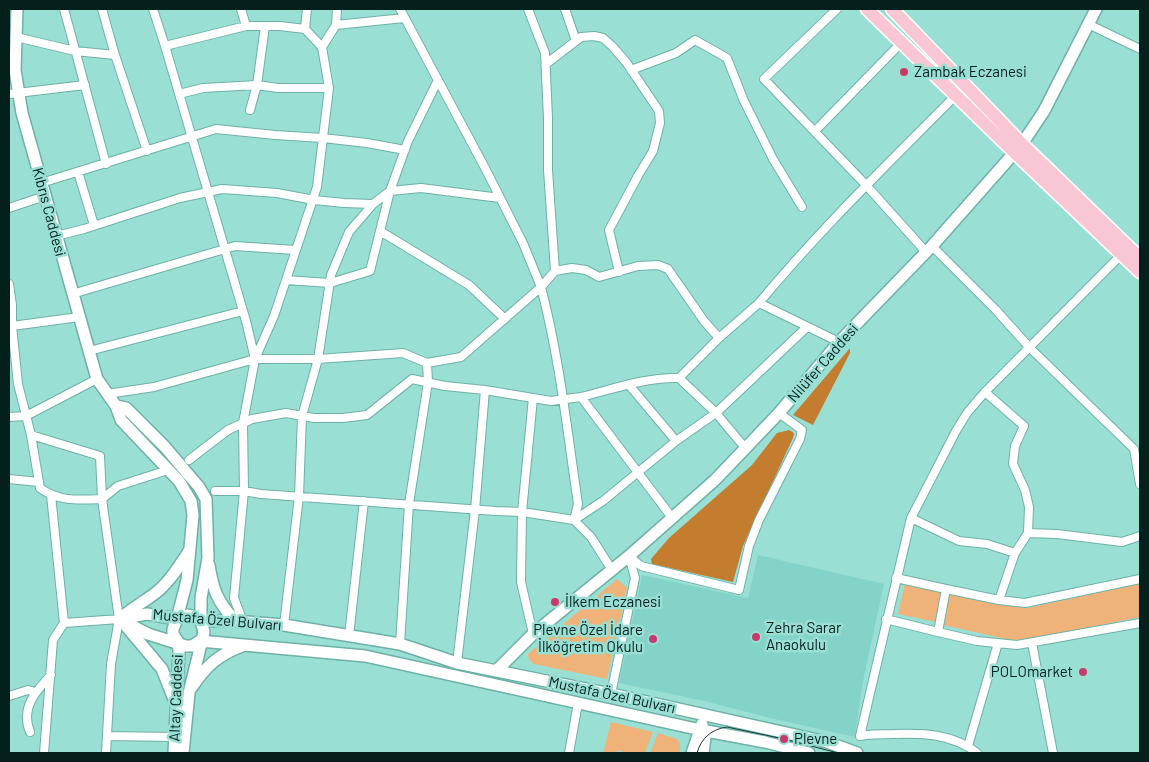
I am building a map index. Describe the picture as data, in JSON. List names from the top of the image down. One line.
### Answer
{"streets":{"main road":["Kıbrıs Caddesi","Nilüfer Caddesi","Mustafa Özel Bulvarı","Altay Caddesi"]},"crossings":[["Kıbrıs Caddesi","Mustafa Özel Bulvarı"],["Kıbrıs Caddesi","Altay Caddesi"],["Nilüfer Caddesi","Mustafa Özel Bulvarı"],["Mustafa Özel Bulvarı","Altay Caddesi"]],"places":["Zambak Eczanesi","İlkem Eczanesi","Zehra Sarar Anaokulu","Plevne Özel İdare İlköğretim Okulu","POLOmarket","Plevne"]}
